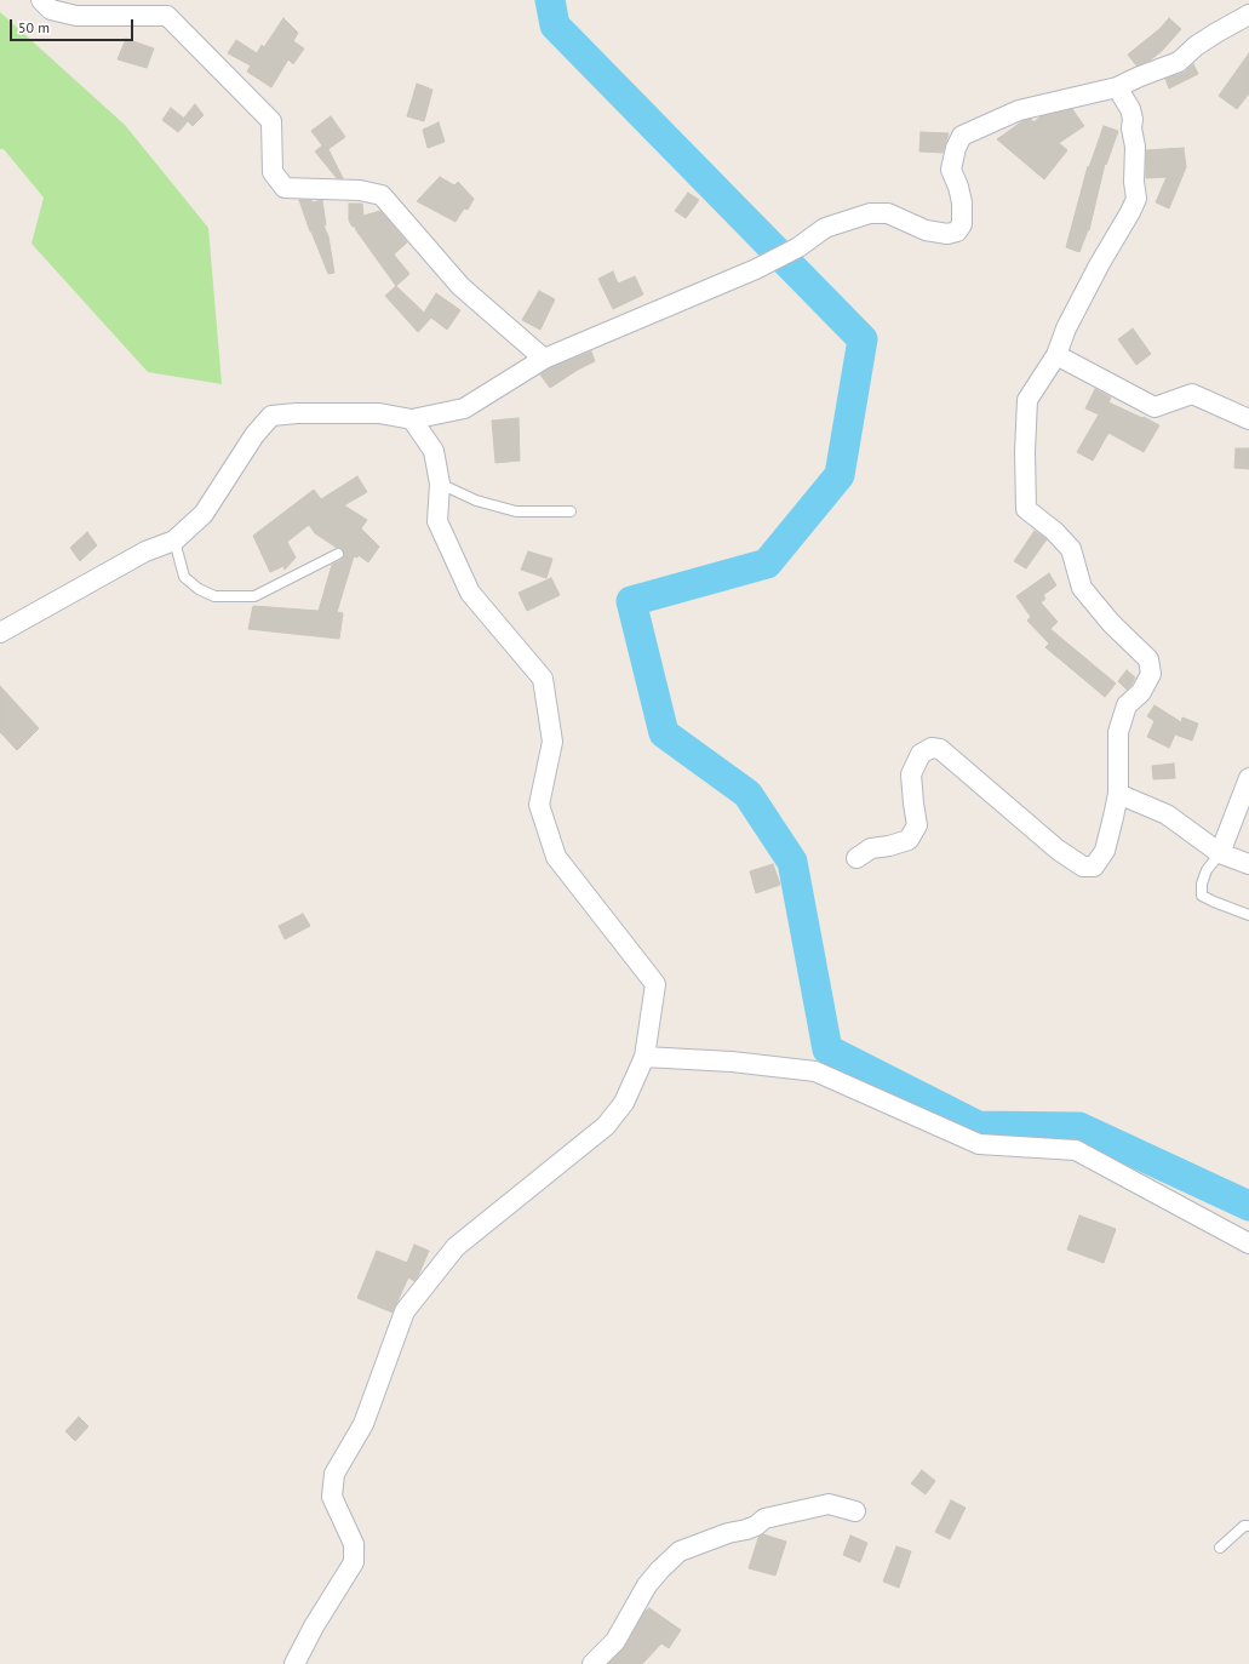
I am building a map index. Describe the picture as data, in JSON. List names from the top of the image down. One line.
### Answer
{"scale_bar":"50 m"}
